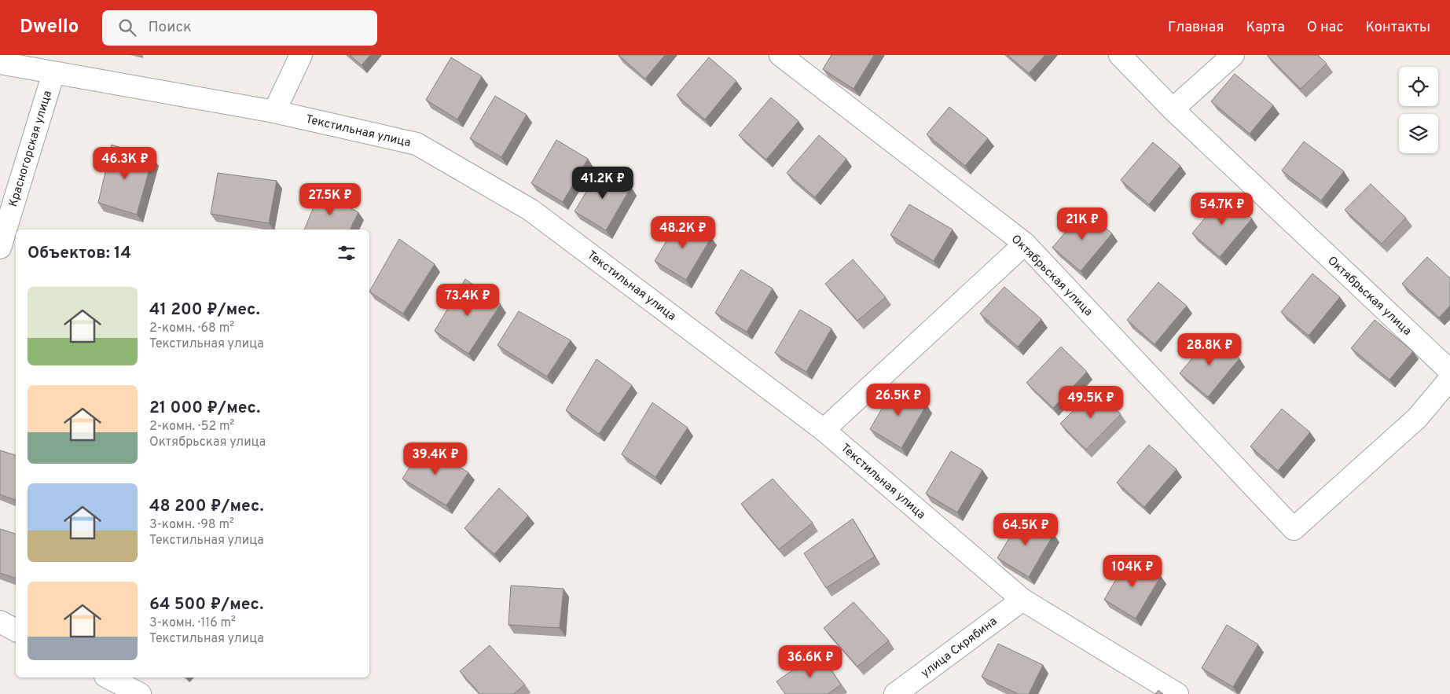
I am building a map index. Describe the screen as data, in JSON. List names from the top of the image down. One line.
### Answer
{"streets":{"street":["Текстильная улица","Красногорская улица","Октябрьская улица","улица Скрябина"]},"crossings":[["Текстильная улица","Красногорская улица"],["Текстильная улица","улица Скрябина"]],"page":{"header":"Dwello","search":"Поиск","nav":["Главная","Карта","О нас","Контакты"],"price":["46.3K ₽","41.2K ₽","27.5K ₽","54.7K ₽","21K ₽","48.2K ₽","73.4K ₽","28.8K ₽","26.5K ₽","49.5K ₽","39.4K ₽","64.5K ₽","104K ₽","36.6K ₽"],"heading":"Объектов: 14","list":[{"name":"41 200 ₽/мес.","note":"2-комн. · 68 m² · Текстильная улица"},{"name":"21 000 ₽/мес.","note":"2-комн. · 52 m² · Октябрьская улица"},{"name":"48 200 ₽/мес.","note":"3-комн. · 98 m² · Текстильная улица"},{"name":"64 500 ₽/мес.","note":"3-комн. · 116 m² · Текстильная улица"}]}}
